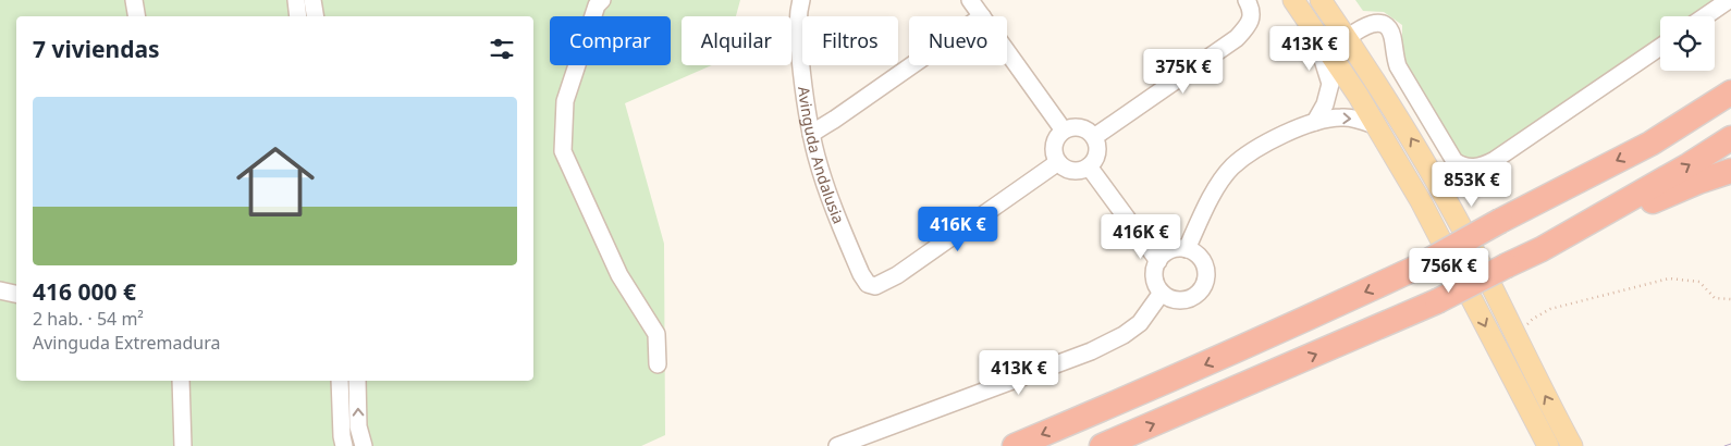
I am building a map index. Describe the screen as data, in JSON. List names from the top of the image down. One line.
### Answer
{"streets":{"street":["Avinguda Andalusia"]},"page":{"chip":["Comprar","Alquilar","Filtros","Nuevo"],"heading":"7 viviendas","price":["413K €","375K €","853K €","416K €","416K €","756K €","413K €"],"list":[{"name":"416 000 €","note":"2 hab. · 54 m² · Avinguda Extremadura"}]}}
